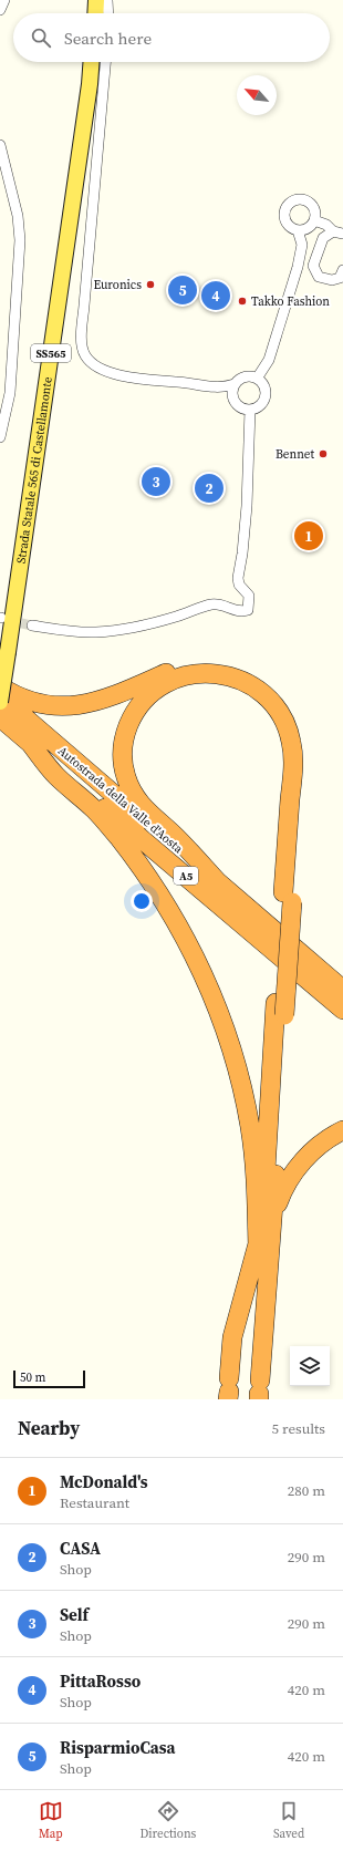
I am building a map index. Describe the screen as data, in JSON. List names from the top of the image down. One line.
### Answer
{"streets":{"highway":["Autostrada della Valle d'Aosta","A5"],"main road":["SS565","Strada Statale 565 di Castellamonte"]},"places":["Euronics","Takko Fashion","Bennet"],"scale_bar":"50 m","north":"top left","page":{"search":"Search here","pins":["5","4","3","2","1"],"scale":"50 m","heading":["Nearby","5 results"],"list":[{"mark":"1","name":"McDonald's","note":"Restaurant","value":"280 m"},{"mark":"2","name":"CASA","note":"Shop","value":"290 m"},{"mark":"3","name":"Self","note":"Shop","value":"290 m"},{"mark":"4","name":"PittaRosso","note":"Shop","value":"420 m"},{"mark":"5","name":"RisparmioCasa","note":"Shop","value":"420 m"}],"nav":["Map","Directions","Saved"]}}
